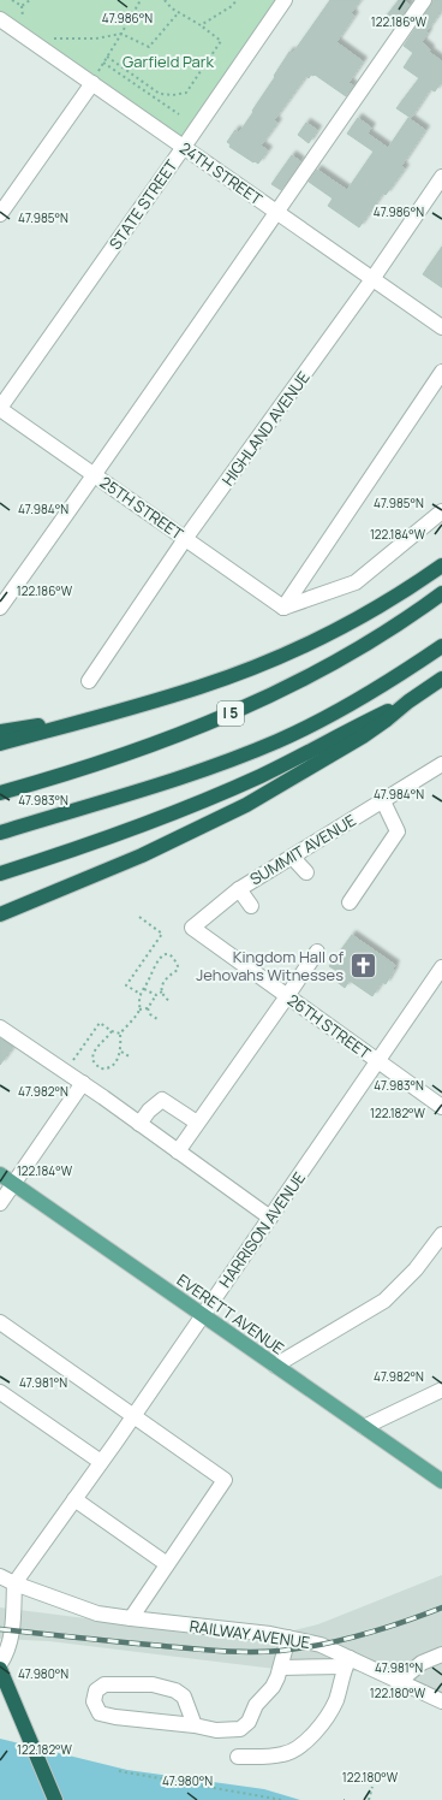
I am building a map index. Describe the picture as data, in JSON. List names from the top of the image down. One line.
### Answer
{"streets":{"highway":["I 5"],"main road":["EVERETT AVENUE"],"street":["24TH STREET","STATE STREET","HIGHLAND AVENUE","25TH STREET","SUMMIT AVENUE","26TH STREET","HARRISON AVENUE","RAILWAY AVENUE"]},"crossings":[["24TH STREET","STATE STREET"],["24TH STREET","HIGHLAND AVENUE"],["STATE STREET","25TH STREET"],["HIGHLAND AVENUE","25TH STREET"],["SUMMIT AVENUE","26TH STREET"],["26TH STREET","HARRISON AVENUE"],["HARRISON AVENUE","EVERETT AVENUE"],["HARRISON AVENUE","RAILWAY AVENUE"]],"parks":["Garfield Park"],"places":{"church":["Kingdom Hall of Jehovahs Witnesses"]},"coordinates":["47.986°N","122.186°W","47.985°N","47.984°N","122.184°W","47.983°N","47.982°N","122.182°W","47.981°N","47.980°N","122.180°W"]}
